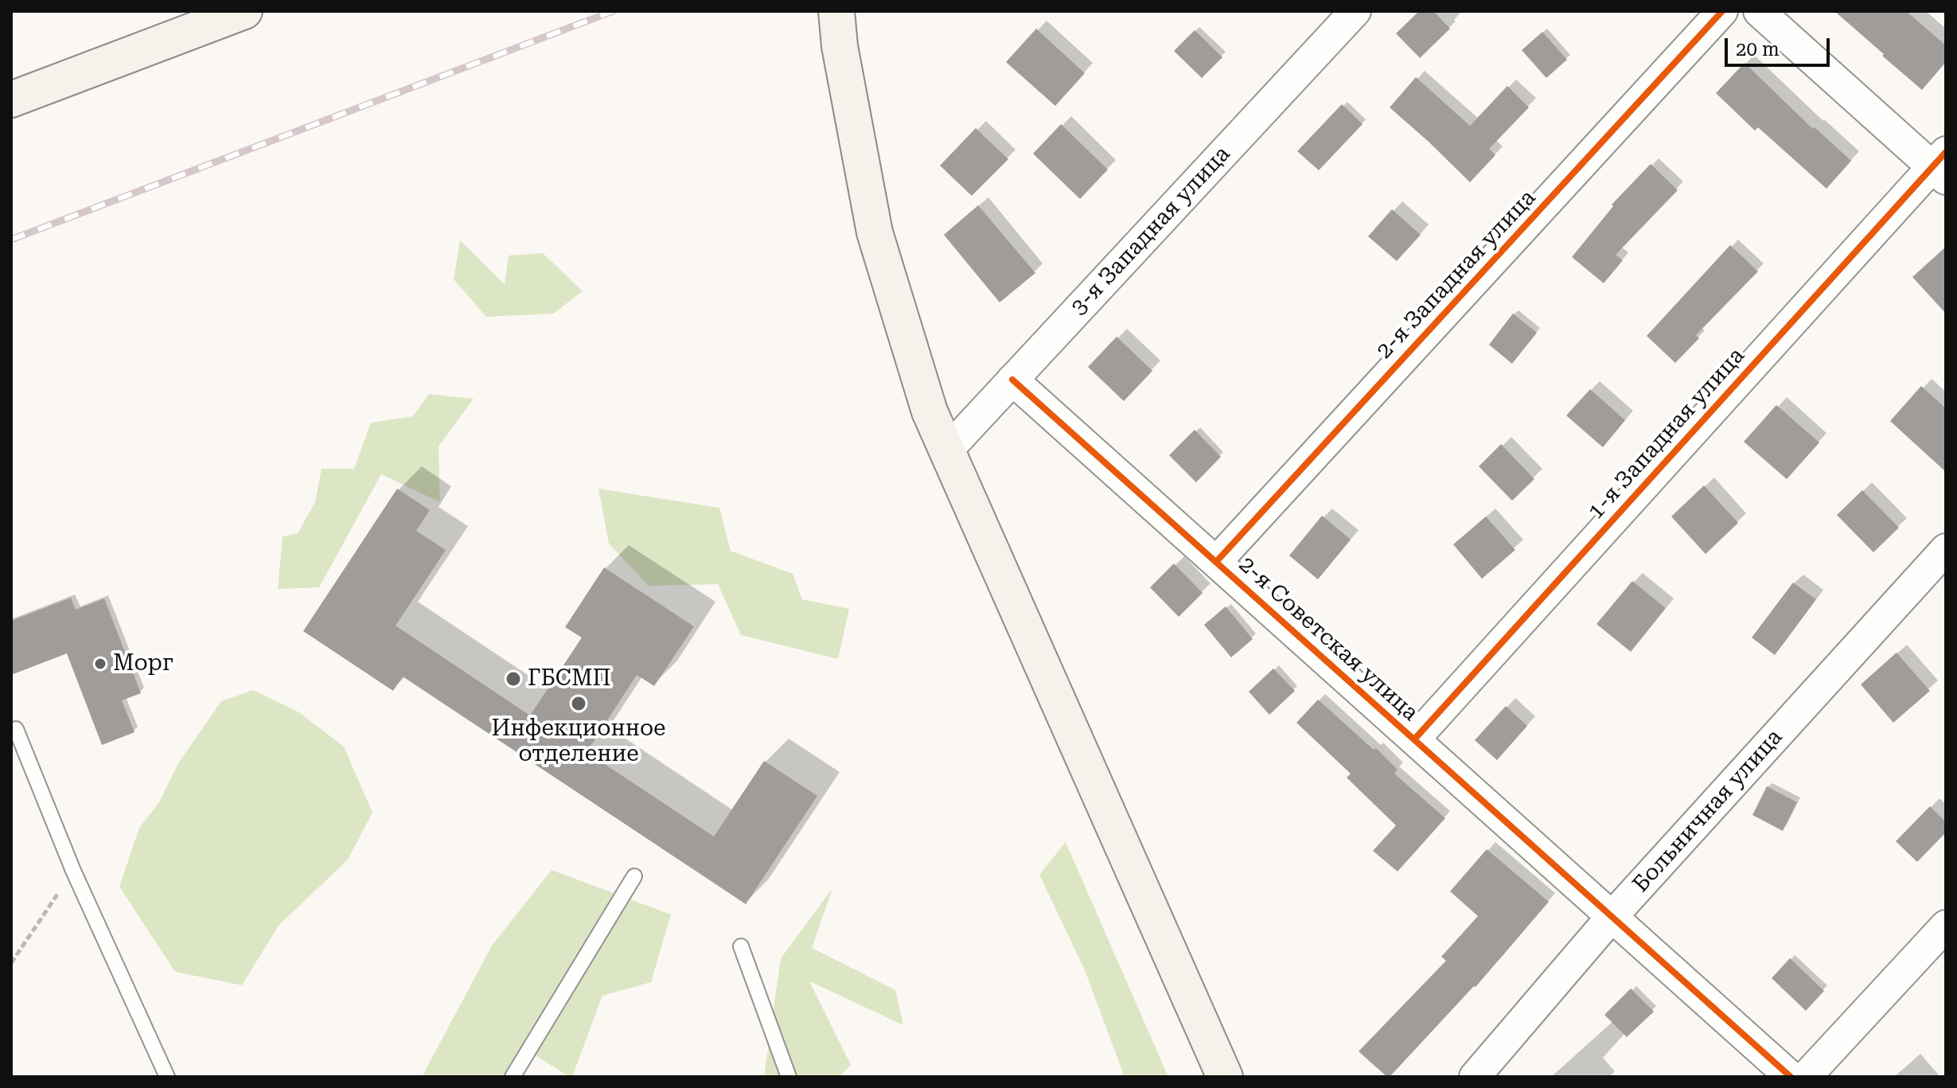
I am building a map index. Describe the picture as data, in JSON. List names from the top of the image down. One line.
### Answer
{"streets":{"street":["3-я Западная улица","2-я Западная улица","1-я Западная улица","2-я Советская улица","Больничная улица"]},"crossings":[["3-я Западная улица","2-я Советская улица"],["2-я Западная улица","2-я Советская улица"],["1-я Западная улица","2-я Советская улица"],["2-я Советская улица","Больничная улица"]],"places":["Морг","ГБСМП","Инфекционное отделение"],"scale_bar":"20 m"}
